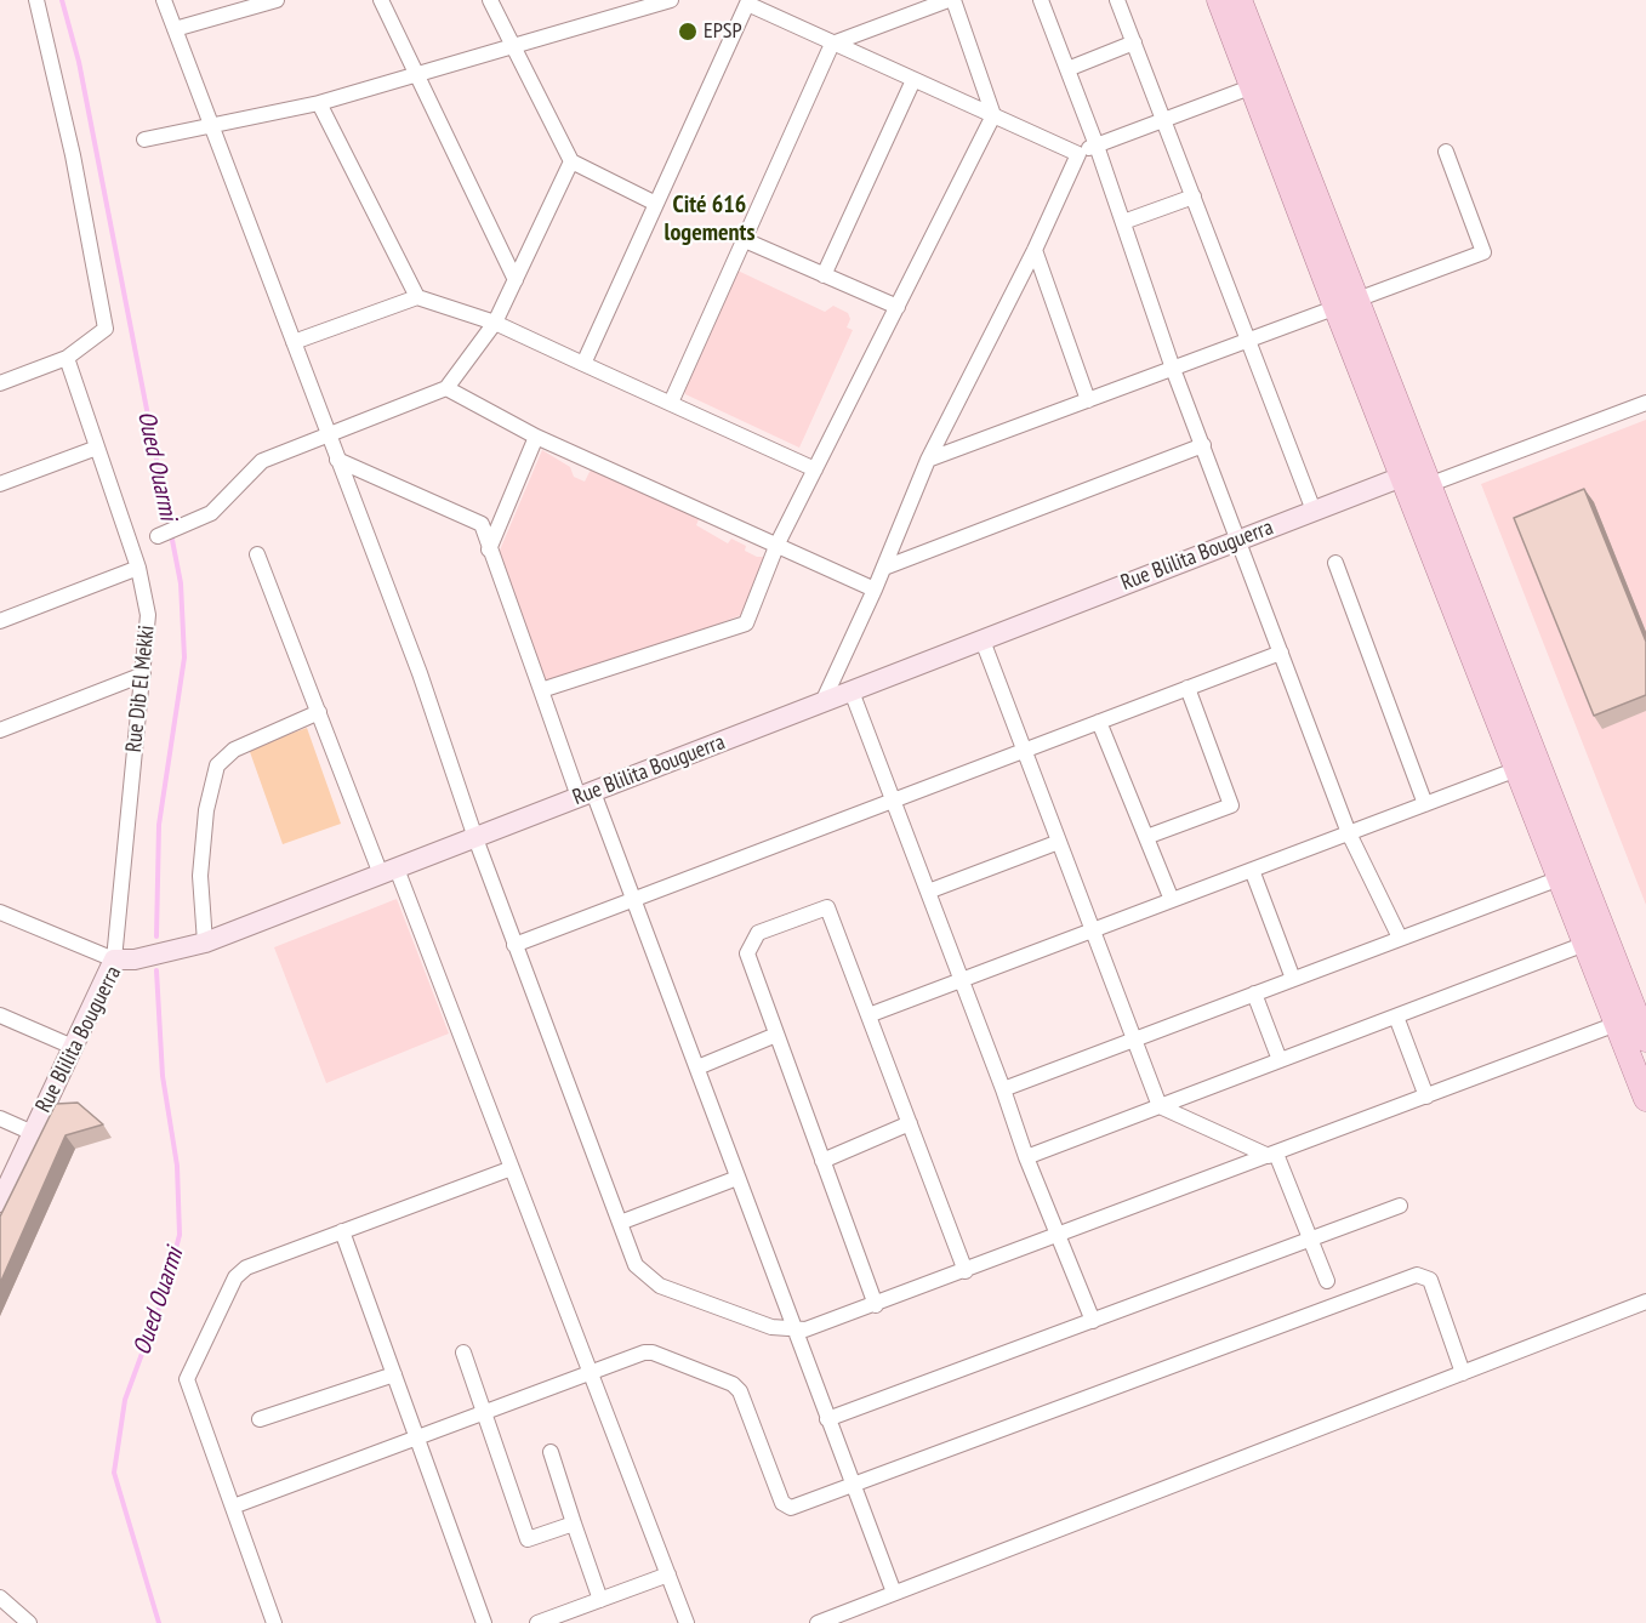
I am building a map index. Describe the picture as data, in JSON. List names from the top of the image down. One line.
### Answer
{"streets":{"street":["Rue Blilita Bouguerra","Rue Dib El Mekki"]},"crossings":[["Rue Blilita Bouguerra","Rue Dib El Mekki"]],"districts":["Cité 616 logements"],"water":["Oued Ouarmi"],"places":["EPSP"]}
